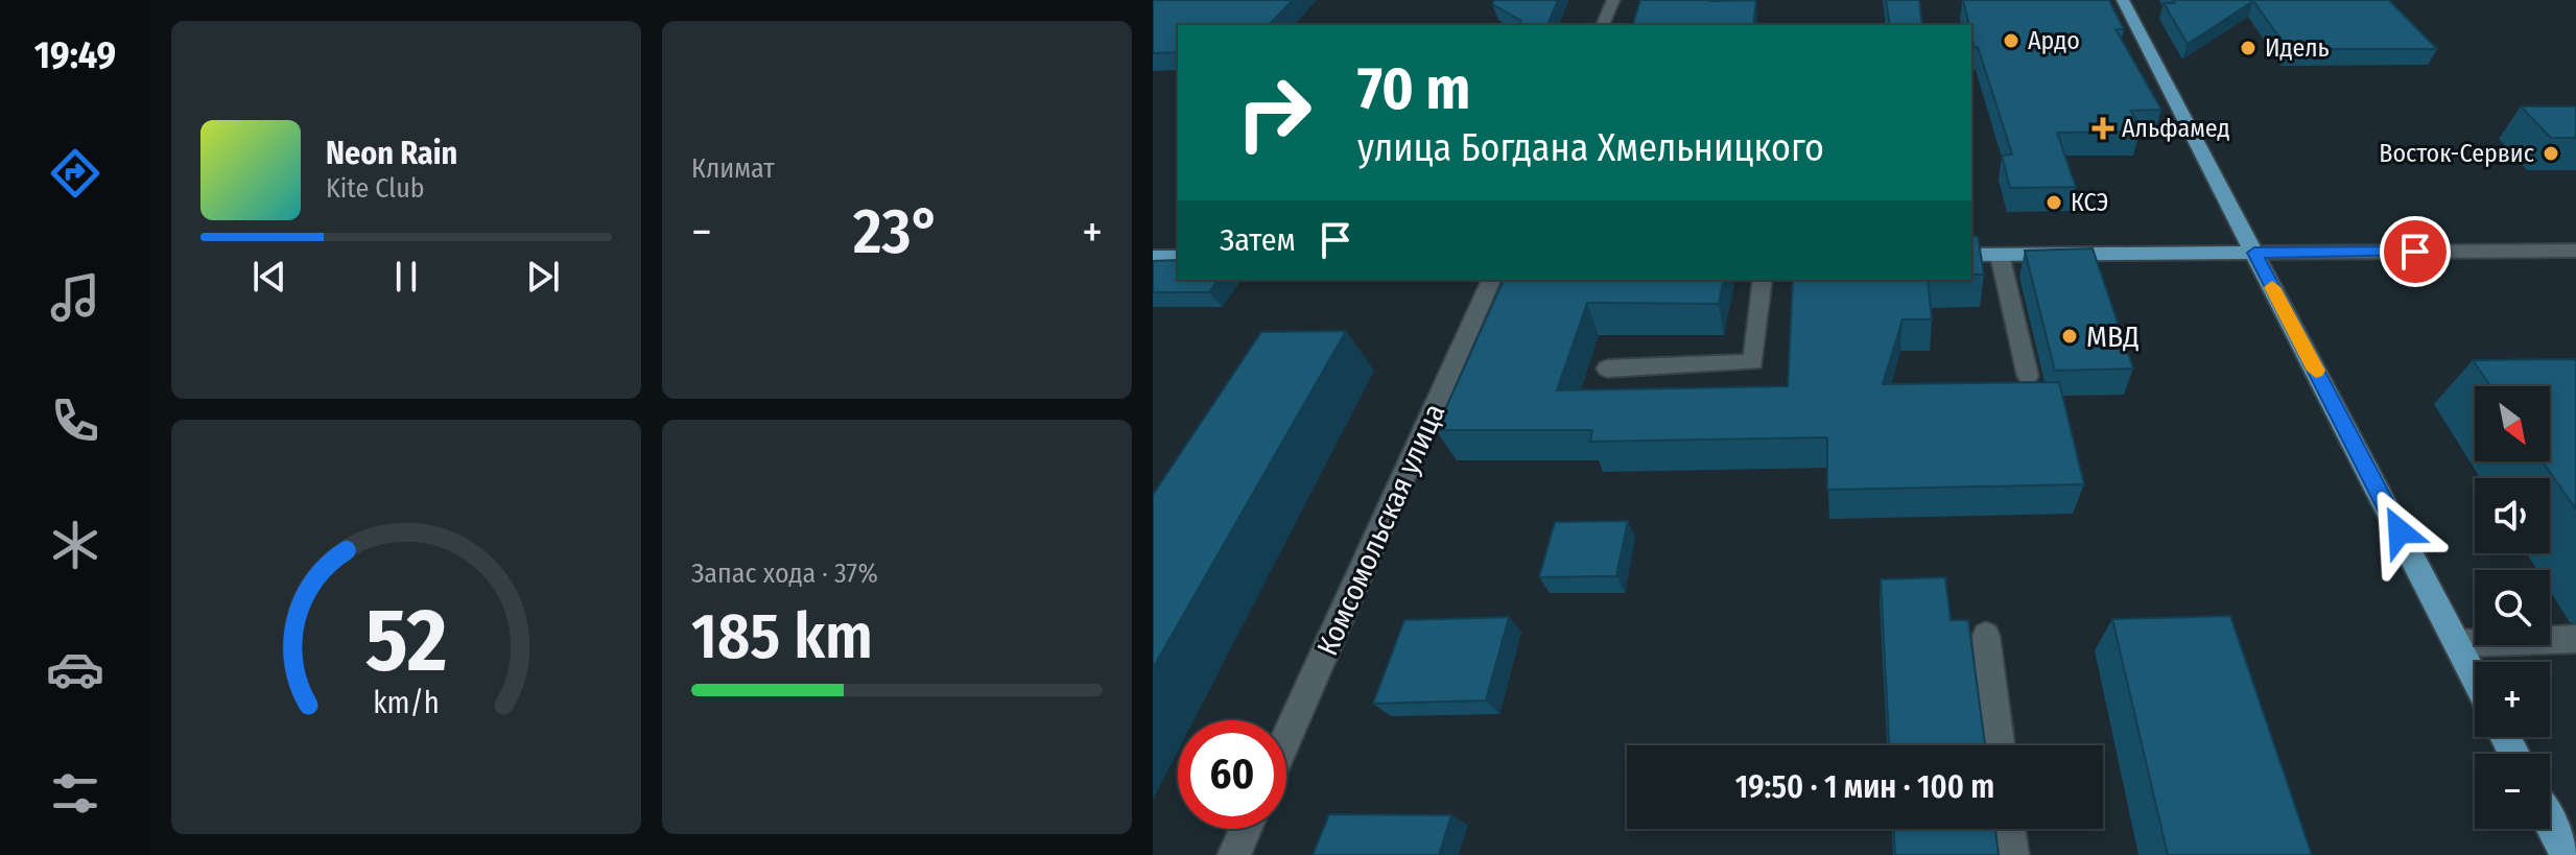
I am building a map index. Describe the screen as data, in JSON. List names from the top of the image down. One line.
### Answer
{"streets":{"street":["Комсомольская улица"]},"places":{"other":["Ардо","Идель","Восток-Сервис","КСЭ","МВД"],"health":["Альфамед"]},"north":"bottom right","page":{"tabs":"19:49","tile":["Климат",["Запас хода · 37%","185 km"]],"turn":["70 m","улица Богдана Хмельницкого"],"song":["Neon Rain","Kite Club"],"heat":["−","23°","+"],"then":"Затем","map_buttons":["+","−"],"limit":"60","trip":"19:50 · 1 мин · 100 m","gauge":["52","km/h"]}}
